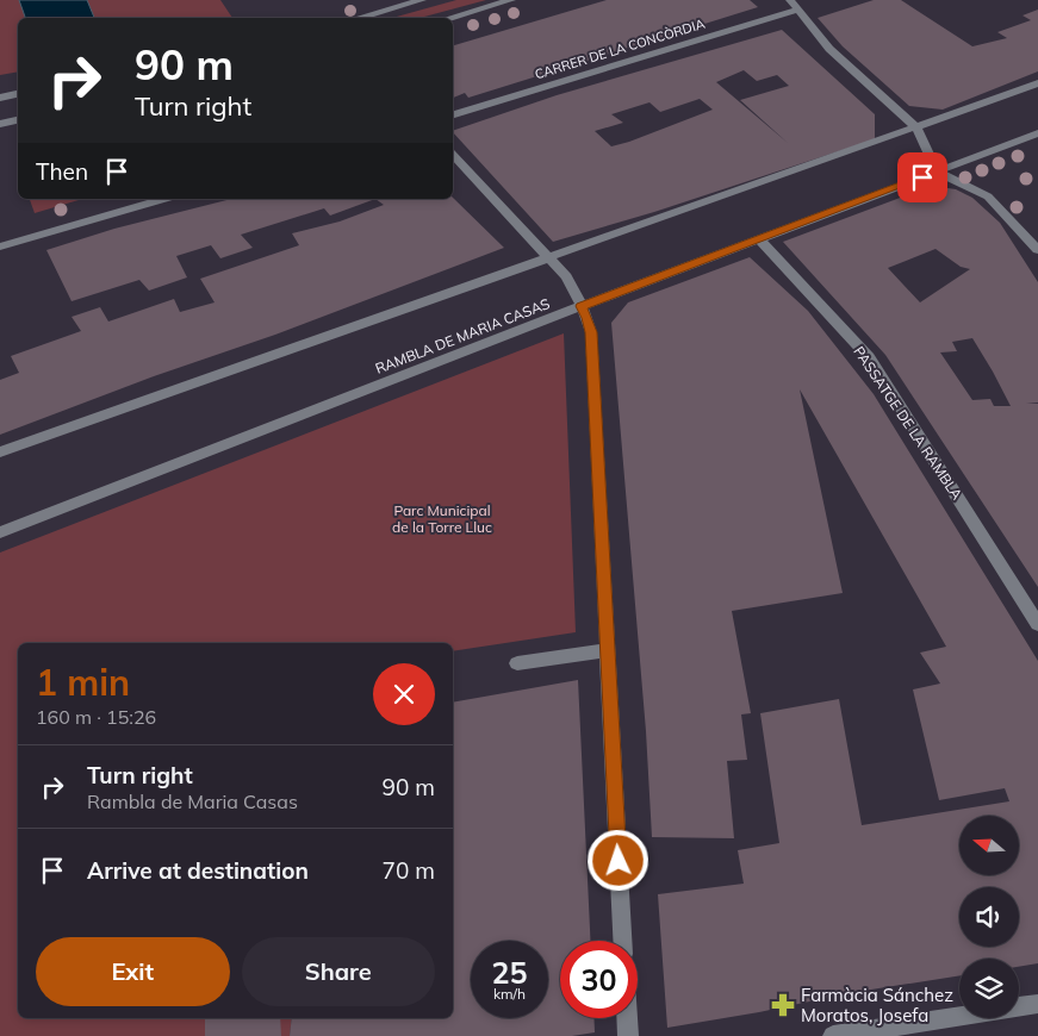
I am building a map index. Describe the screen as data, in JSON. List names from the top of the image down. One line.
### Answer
{"streets":{"street":["CARRER DE LA CONCÒRDIA","RAMBLA DE MARIA CASAS","PASSATGE DE LA RAMBLA"]},"crossings":[["RAMBLA DE MARIA CASAS","PASSATGE DE LA RAMBLA"]],"parks":["Parc Municipal de la Torre Lluc"],"places":{"pharmacy":["Farmàcia Sánchez Moratos, Josefa"]},"north":"left","page":{"turn":["90 m","Turn right"],"then":"Then","heading":["1 min","160 m · 15:26"],"list":[{"name":"Turn right","note":"Rambla de Maria Casas","value":"90 m"},{"name":"Arrive at destination","value":"70 m"}],"buttons":["Exit","Share"],"speed":"25 km/h","limit":"30"}}
